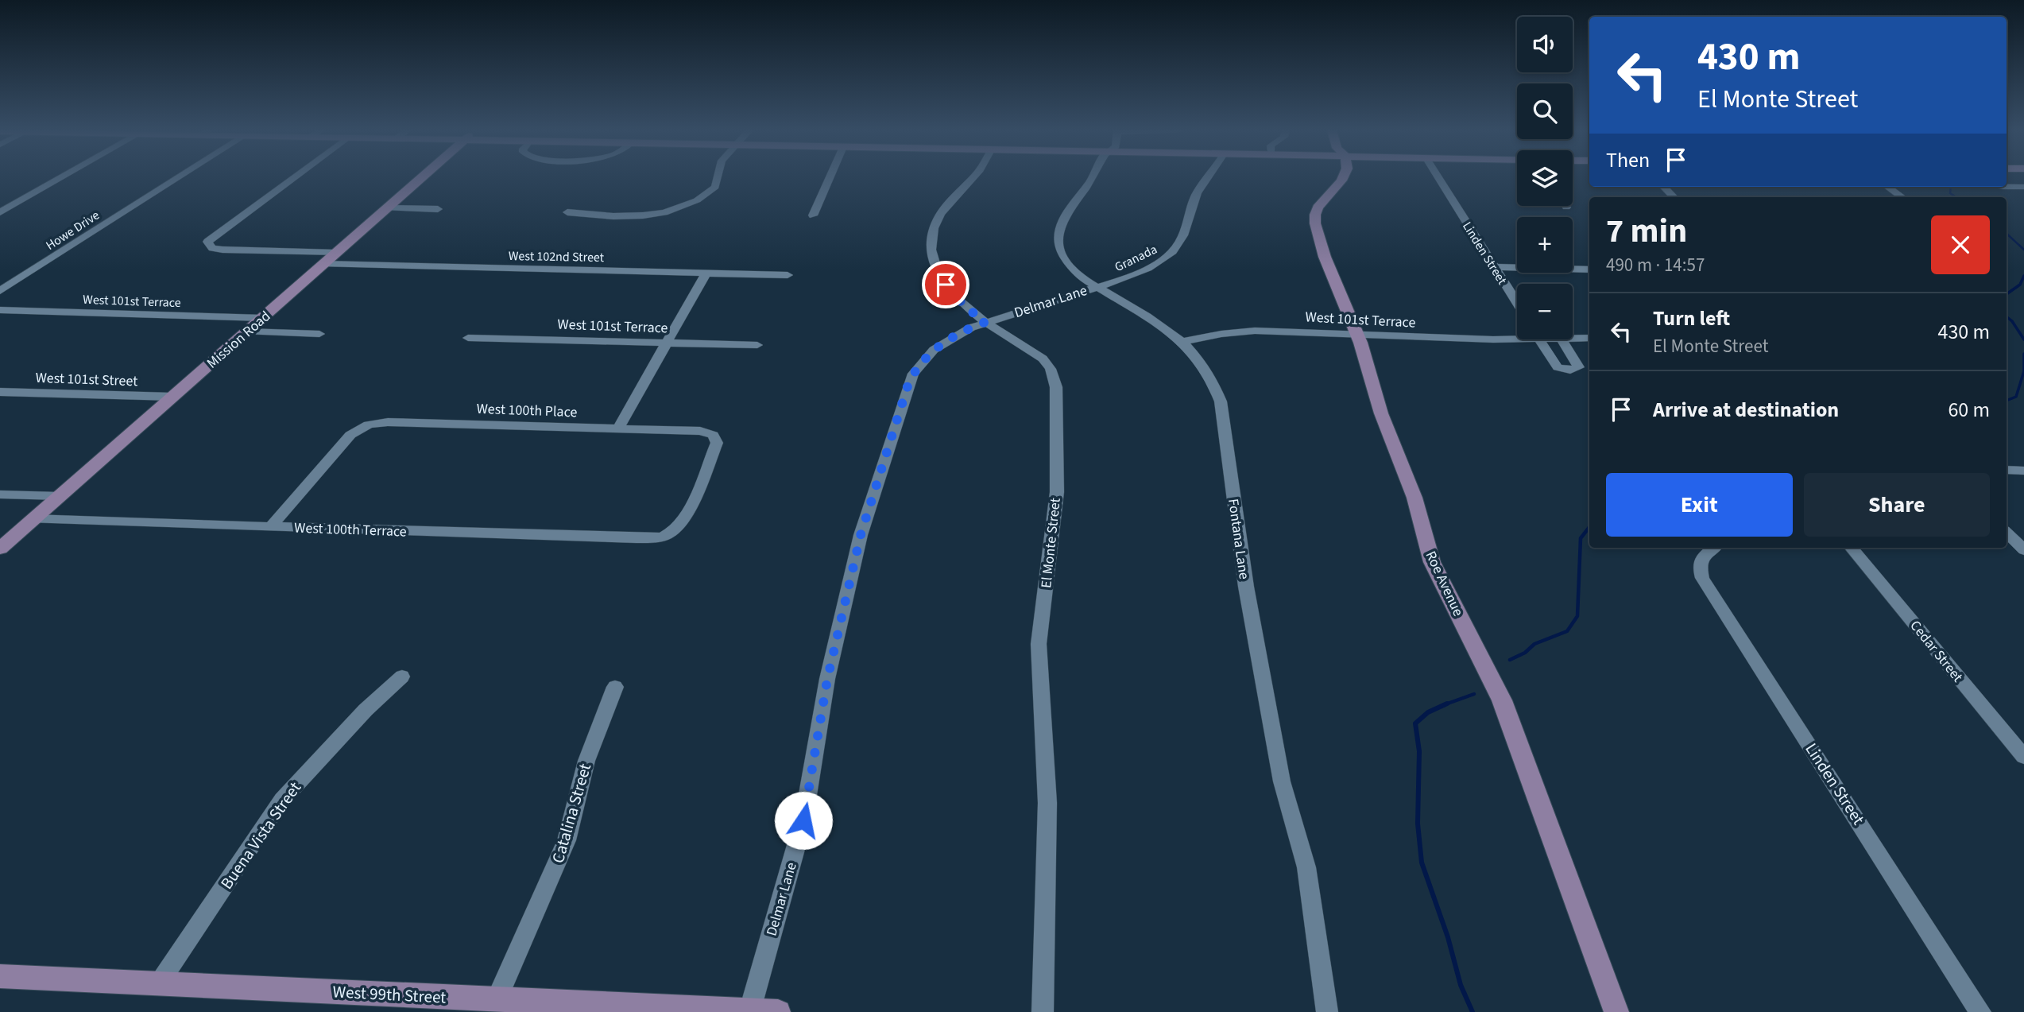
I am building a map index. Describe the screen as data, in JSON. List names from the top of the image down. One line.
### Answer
{"streets":{"main road":["Mission Road","Roe Avenue","West 99th Street"],"street":["Howe Drive","Linden Street","West 102nd Street","Granada","West 101st Terrace","Delmar Lane","West 101st Street","West 100th Place","West 100th Terrace","Fontana Lane","El Monte Street","Cedar Street","Catalina Street","Buena Vista Street"]},"crossings":[["West 102nd Street","Mission Road"],["Granada","Delmar Lane"],["Granada","Fontana Lane"],["West 101st Terrace","Mission Road"],["West 101st Terrace","Fontana Lane"],["West 101st Terrace","Roe Avenue"],["Delmar Lane","Fontana Lane"],["Delmar Lane","El Monte Street"],["Delmar Lane","West 99th Street"],["Mission Road","West 101st Street"],["Mission Road","West 100th Terrace"],["West 100th Place","West 100th Terrace"],["Catalina Street","West 99th Street"],["Buena Vista Street","West 99th Street"]],"page":{"map_buttons":["+","−"],"turn":["430 m","El Monte Street"],"then":"Then","heading":["7 min","490 m · 14:57"],"list":[{"name":"Turn left","note":"El Monte Street","value":"430 m"},{"name":"Arrive at destination","value":"60 m"}],"buttons":["Exit","Share"]}}
